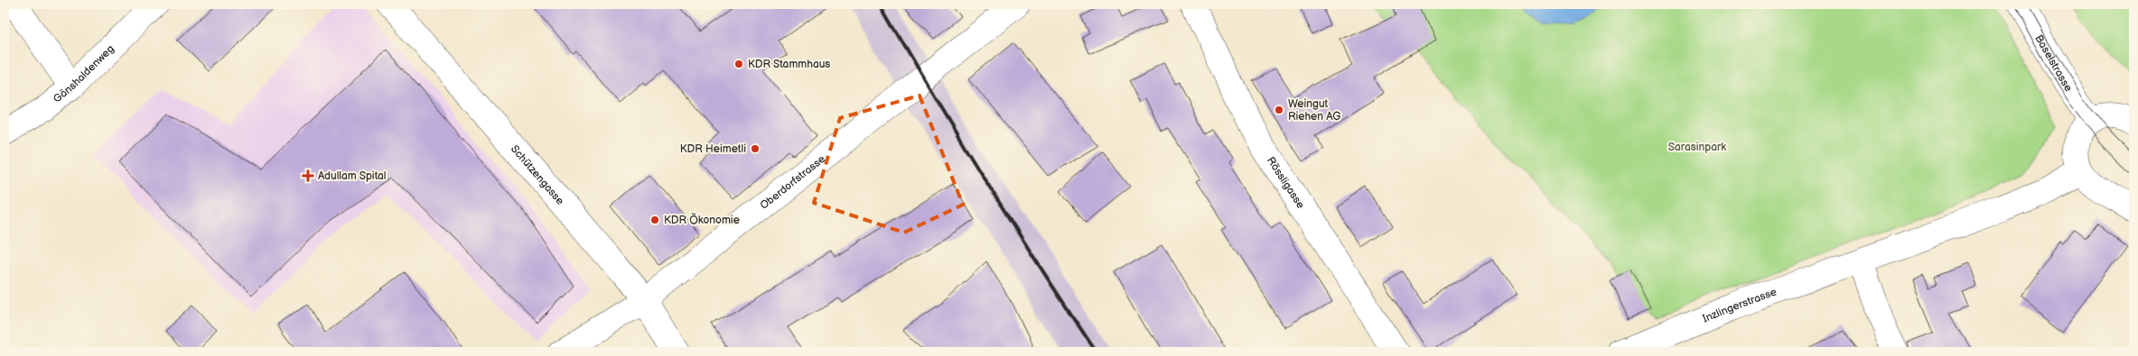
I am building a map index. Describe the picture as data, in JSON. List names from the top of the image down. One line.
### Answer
{"streets":{"street":["Baselstrasse","Gänshaldenweg","Schützengasse","Oberdorfstrasse","Rössligasse","Inzlingerstrasse"]},"crossings":[["Schützengasse","Oberdorfstrasse"]],"parks":["Sarasinpark"],"places":{"other":["KDR Stammhaus","Weingut Riehen AG","KDR Heimetli","KDR Ökonomie"],"health":["Adullam Spital"]}}
